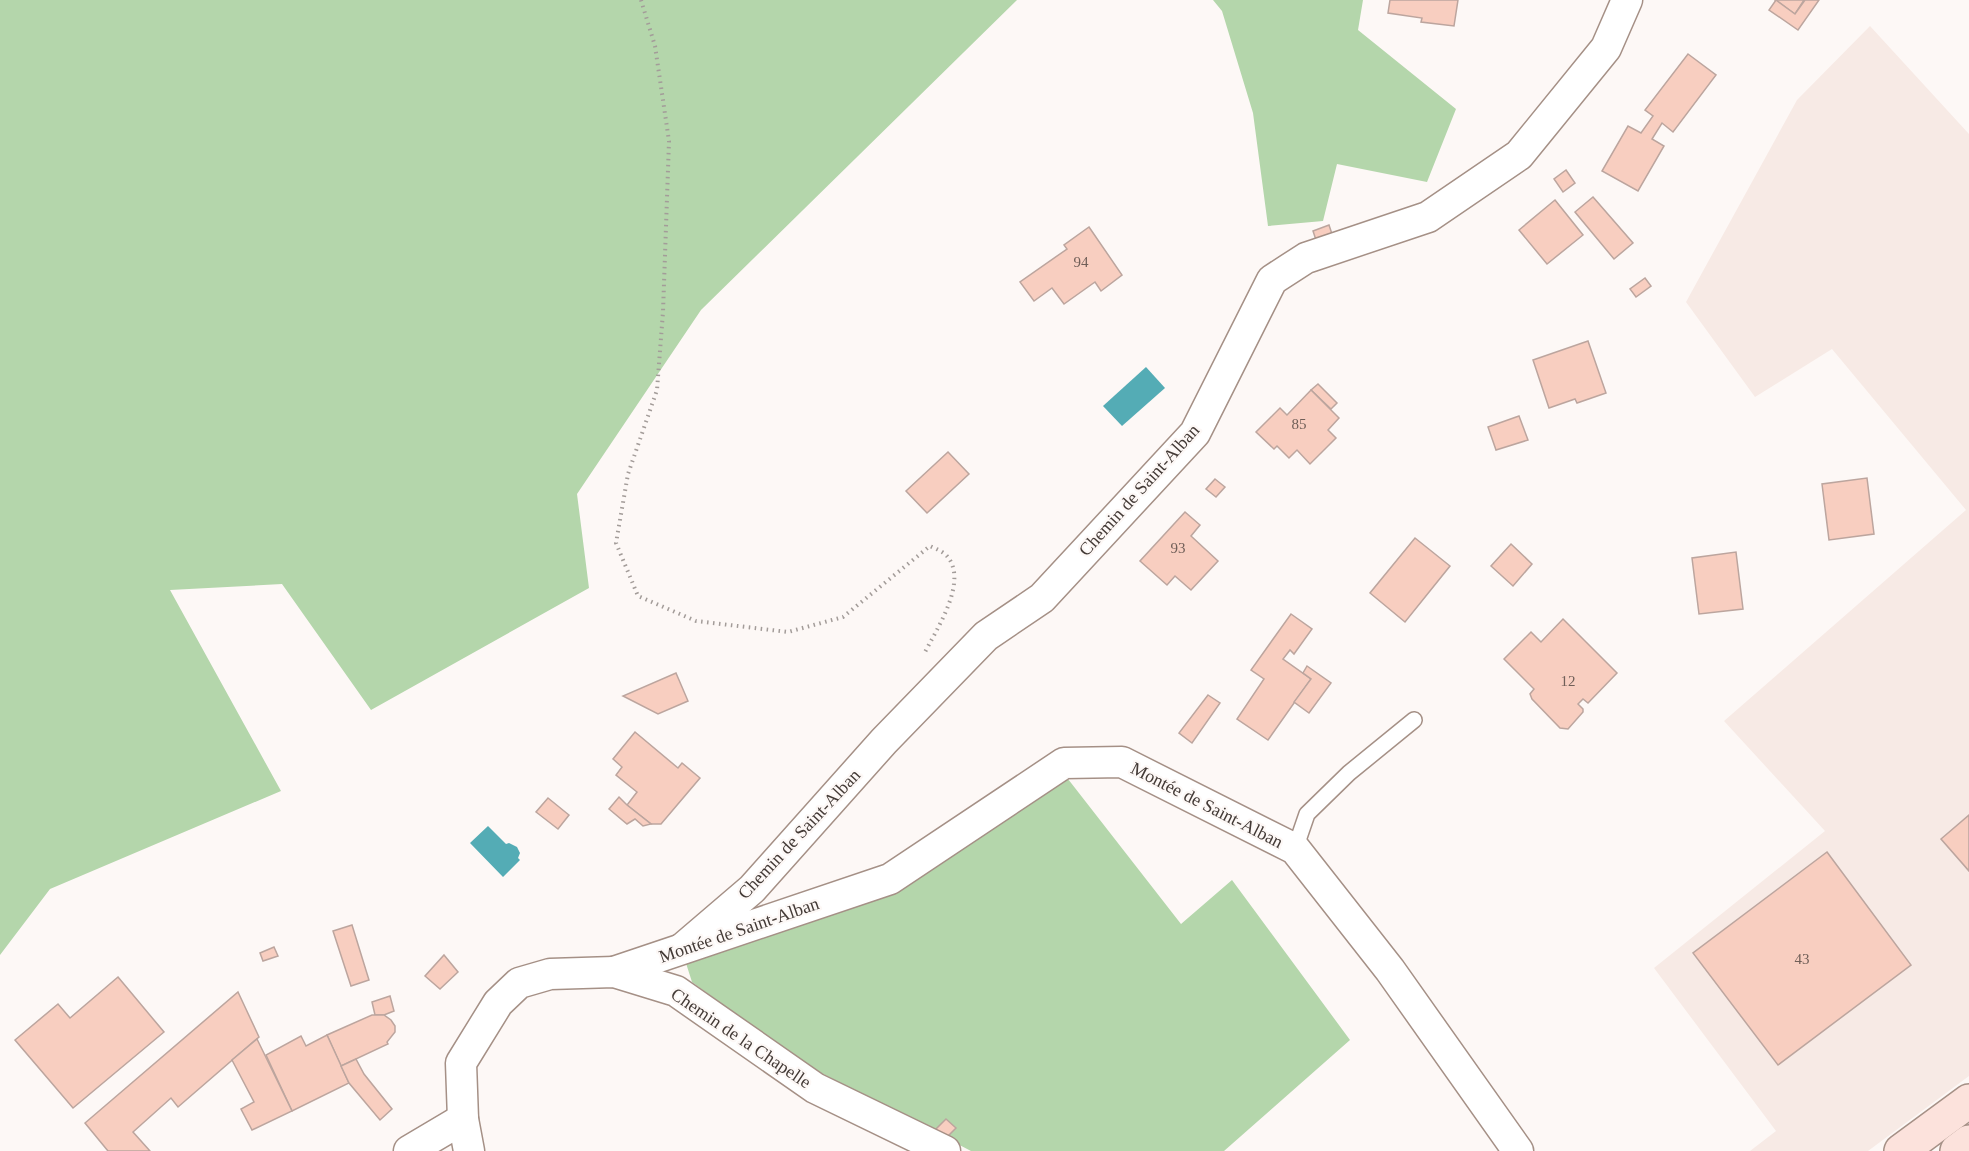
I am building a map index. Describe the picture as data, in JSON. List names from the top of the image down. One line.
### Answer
{"streets":{"street":["Chemin de Saint-Alban","Montée de Saint-Alban","Chemin de la Chapelle"]},"crossings":[["Chemin de Saint-Alban","Montée de Saint-Alban"],["Montée de Saint-Alban","Chemin de la Chapelle"]],"house_numbers":["94","85","93","12","43"]}
